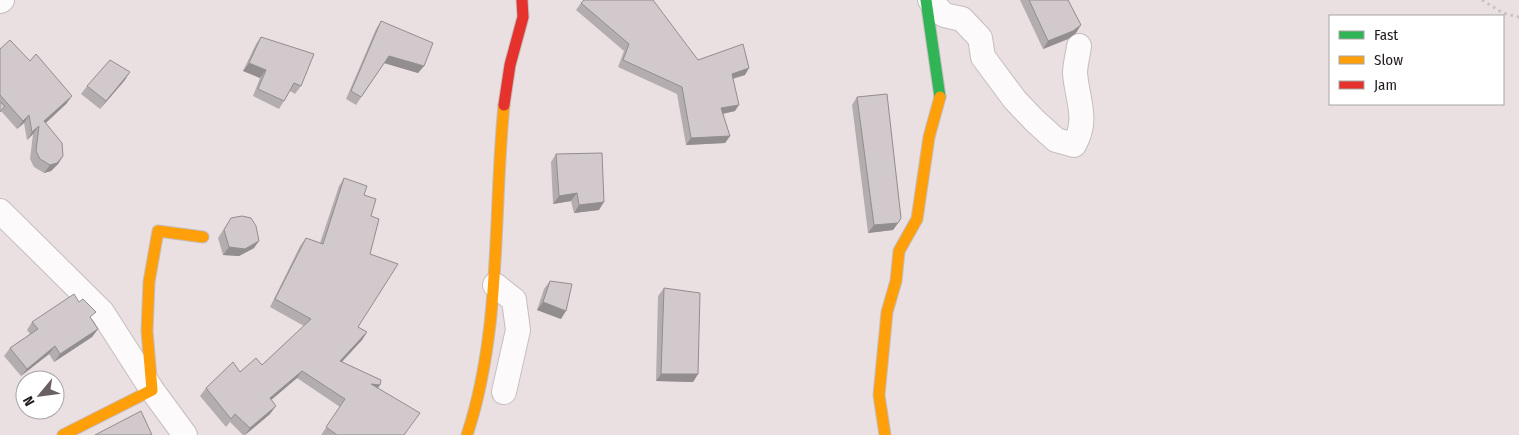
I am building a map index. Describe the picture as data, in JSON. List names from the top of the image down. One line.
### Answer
{"legend":["Fast","Slow","Jam"],"north":"bottom left"}
